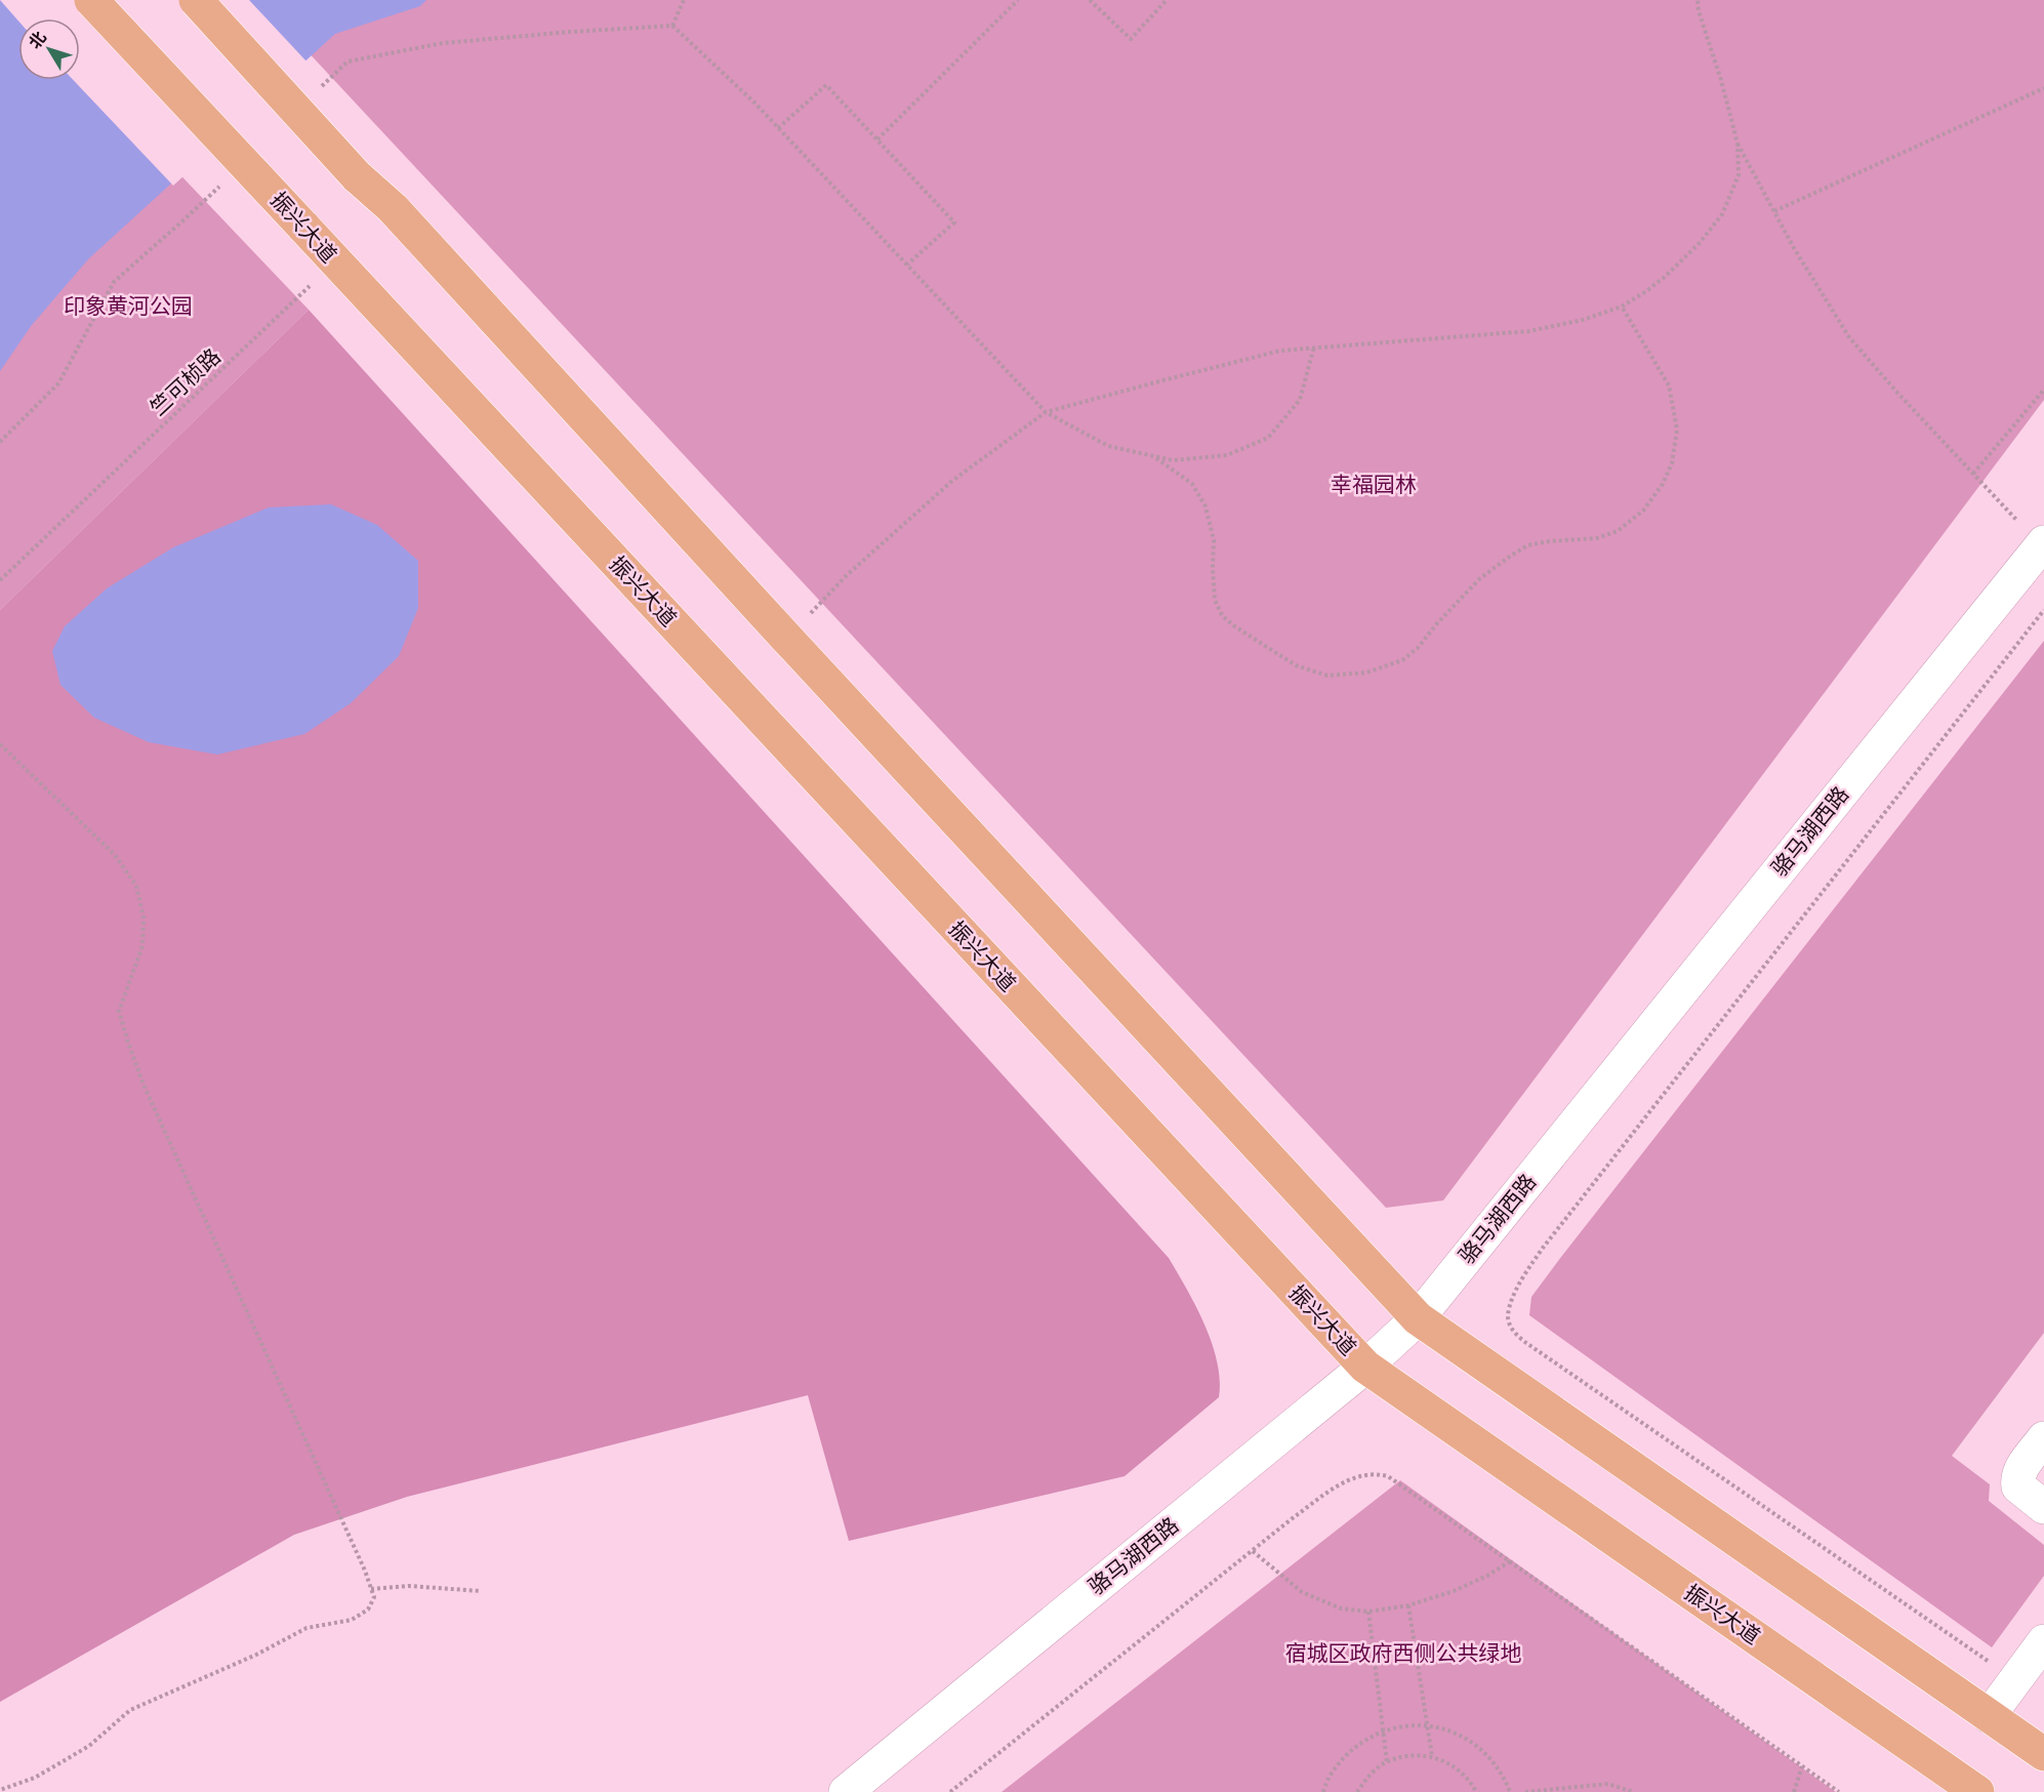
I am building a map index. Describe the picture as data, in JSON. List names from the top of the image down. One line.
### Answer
{"streets":{"main road":["振兴大道"],"street":["骆马湖西路"],"path":["竺可桢路"]},"crossings":[["振兴大道","竺可桢路"],["振兴大道","骆马湖西路"]],"parks":["印象黄河公园","幸福园林","宿城区政府西侧公共绿地"],"north":"top left"}
